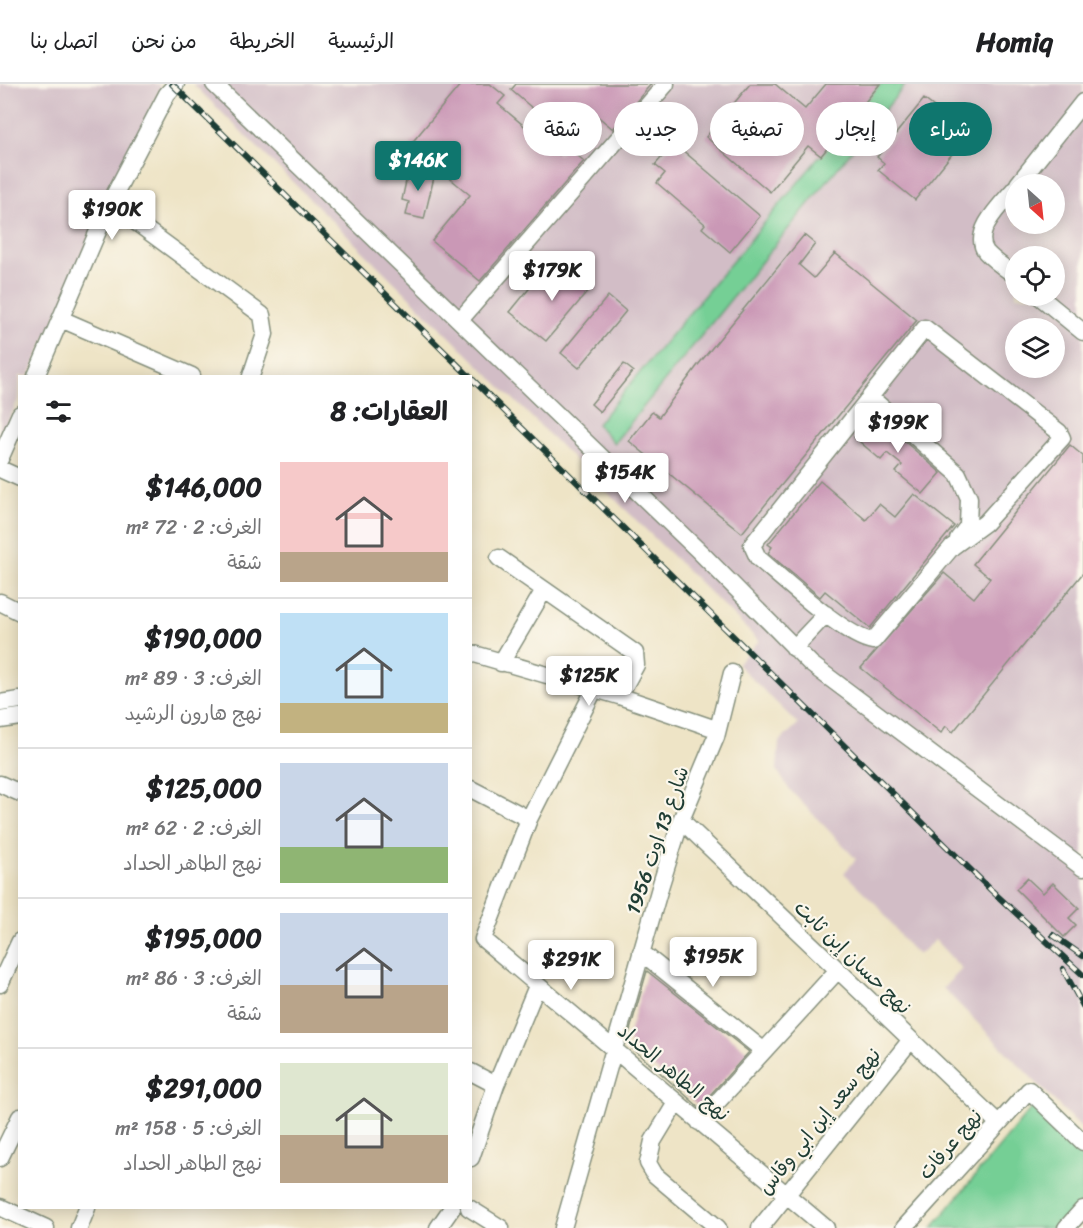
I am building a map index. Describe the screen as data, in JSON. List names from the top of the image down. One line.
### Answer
{"streets":{"street":["شارع 13 اوت 1956","نهج حسان إبن ثابت","نهج الطاهر الحداد","نهج سعد إبن ابي وقاس","نهج عرفات"]},"crossings":[["شارع 13 اوت 1956","نهج حسان إبن ثابت"],["شارع 13 اوت 1956","نهج الطاهر الحداد"],["نهج حسان إبن ثابت","نهج سعد إبن ابي وقاس"],["نهج حسان إبن ثابت","نهج عرفات"],["نهج الطاهر الحداد","نهج سعد إبن ابي وقاس"]],"north":"bottom right","page":{"header":"Homiq","nav":["الرئيسية","الخريطة","من نحن","اتصل بنا"],"chip":["شراء","إيجار","تصفية","جديد","شقة"],"price":["$146K","$190K","$179K","$199K","$154K","$125K","$195K","$291K"],"heading":"العقارات: 8","list":[{"name":"$146,000","note":"الغرف: 2 · 72 m² · شقة"},{"name":"$190,000","note":"الغرف: 3 · 89 m² · نهج هارون الرشيد"},{"name":"$125,000","note":"الغرف: 2 · 62 m² · نهج الطاهر الحداد"},{"name":"$195,000","note":"الغرف: 3 · 86 m² · شقة"},{"name":"$291,000","note":"الغرف: 5 · 158 m² · نهج الطاهر الحداد"}]}}
